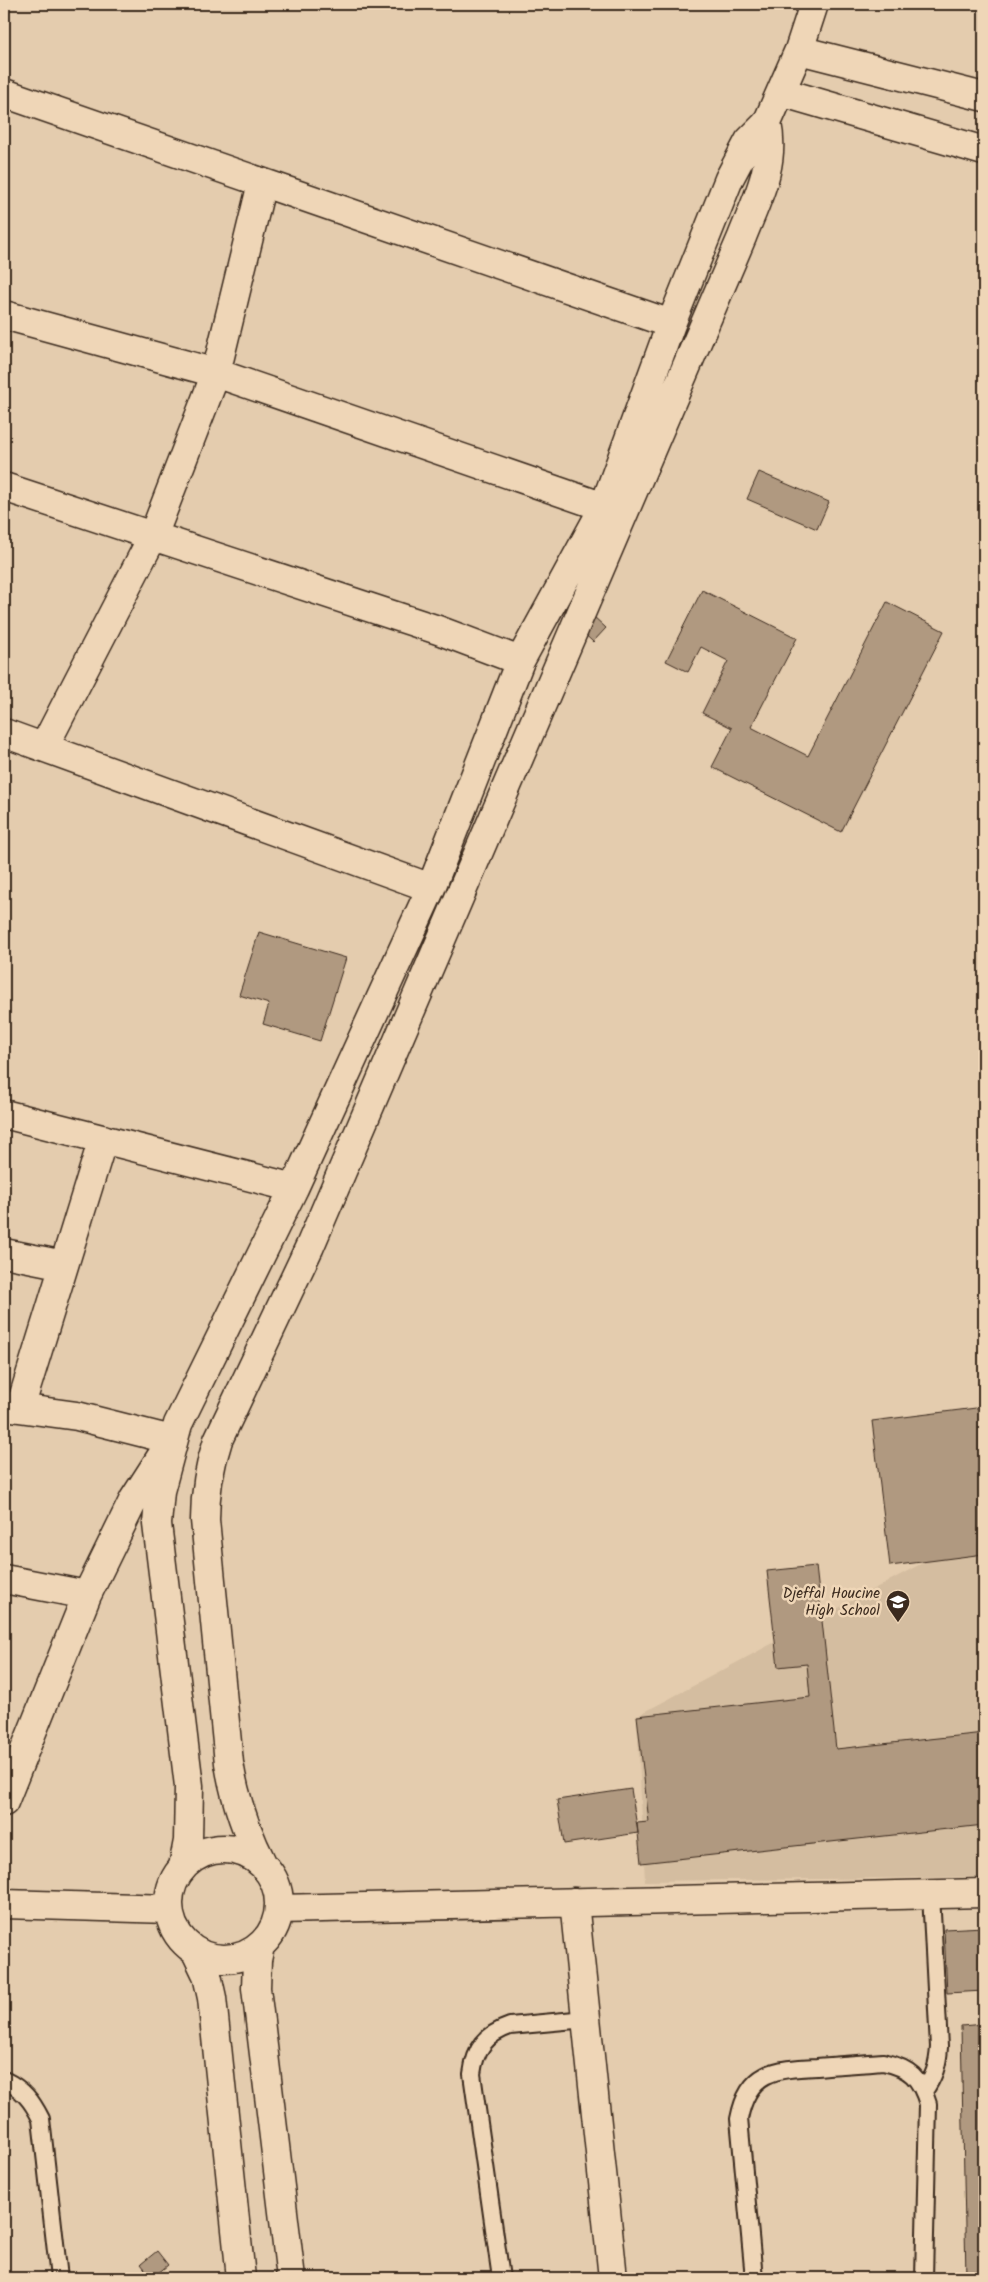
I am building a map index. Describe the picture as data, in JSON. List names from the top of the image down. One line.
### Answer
{"places":{"school or university":["Djeffal Houcine High School"]}}
